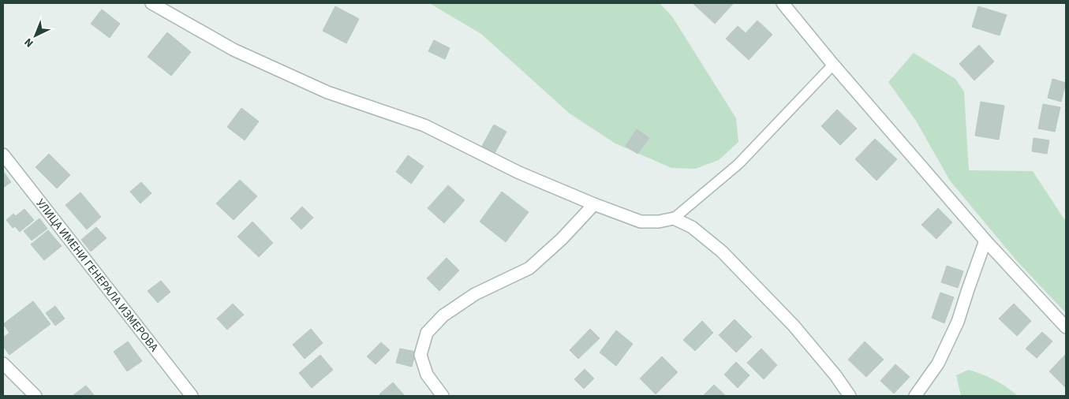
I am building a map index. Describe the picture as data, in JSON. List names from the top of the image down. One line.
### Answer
{"streets":{"street":["УЛИЦА ИМЕНИ ГЕНЕРАЛА ИЗМЕРОВА"]},"north":"bottom left"}
